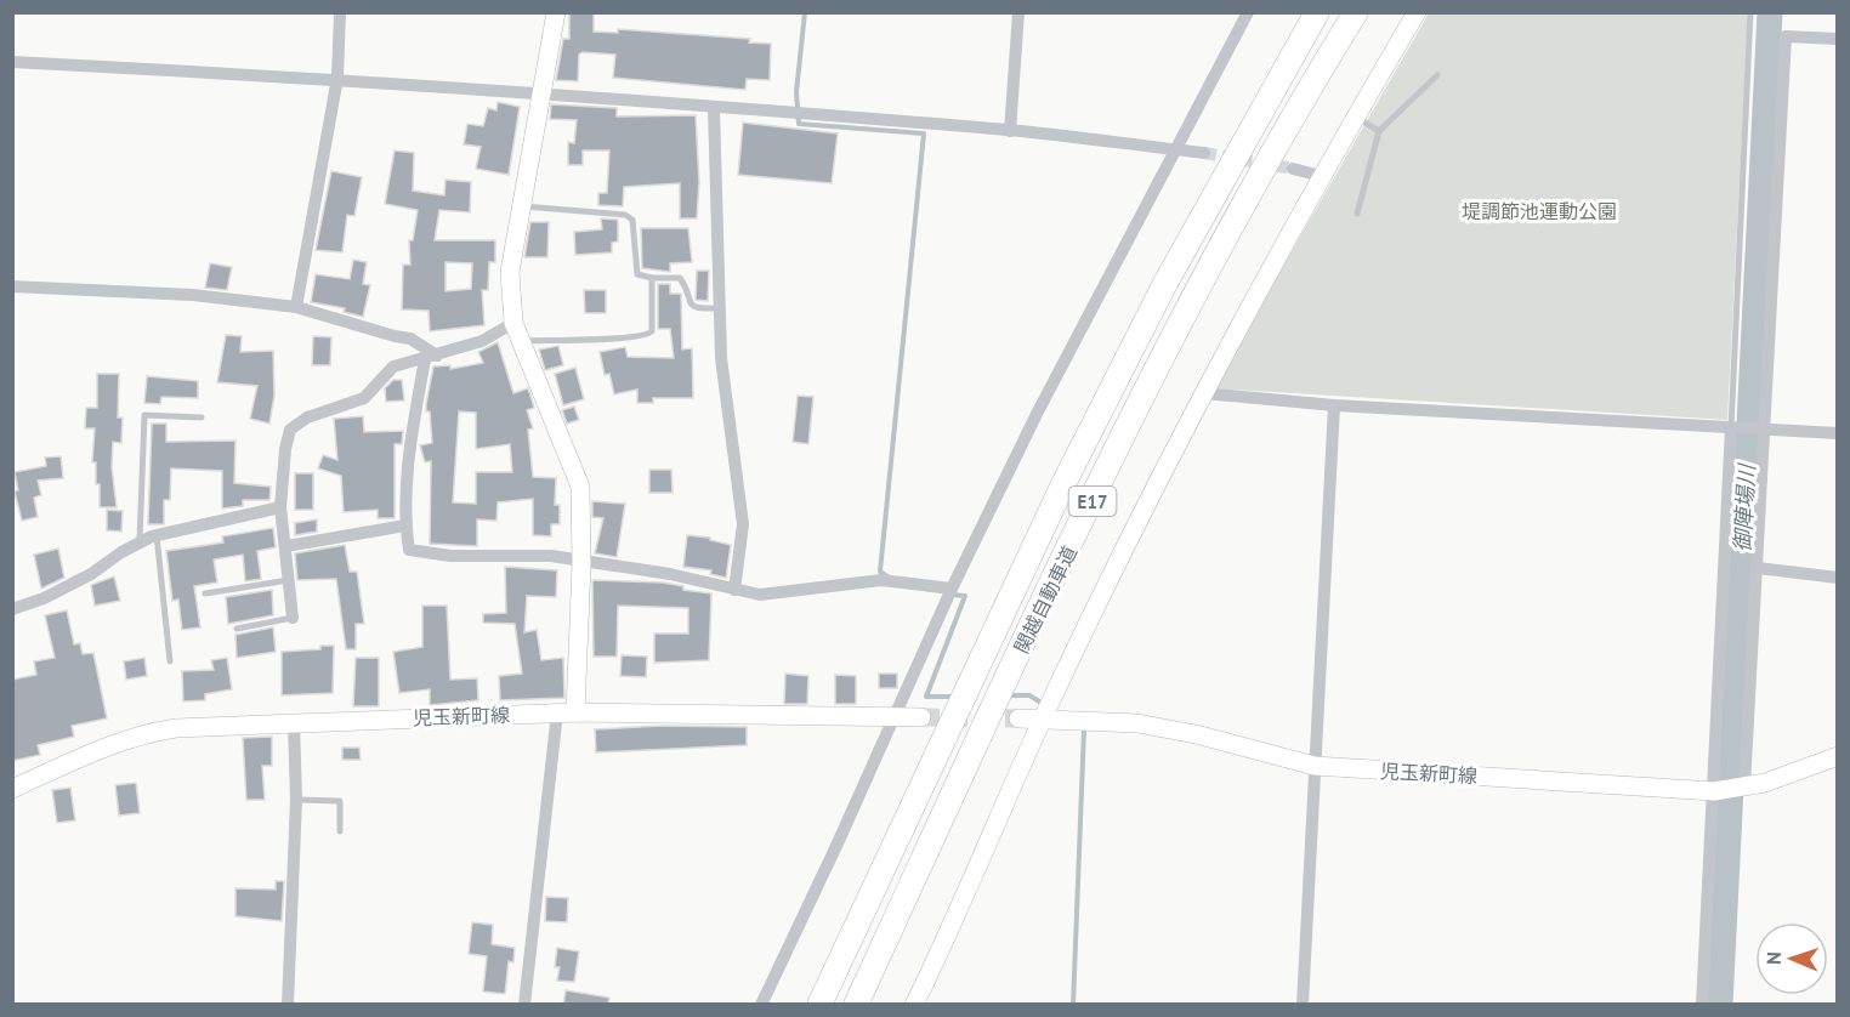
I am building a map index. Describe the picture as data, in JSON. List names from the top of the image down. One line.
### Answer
{"streets":{"highway":["E17","関越自動車道"],"street":["児玉新町線"]},"water":["御陣場川"],"parks":["堤調節池運動公園"],"north":"left"}
